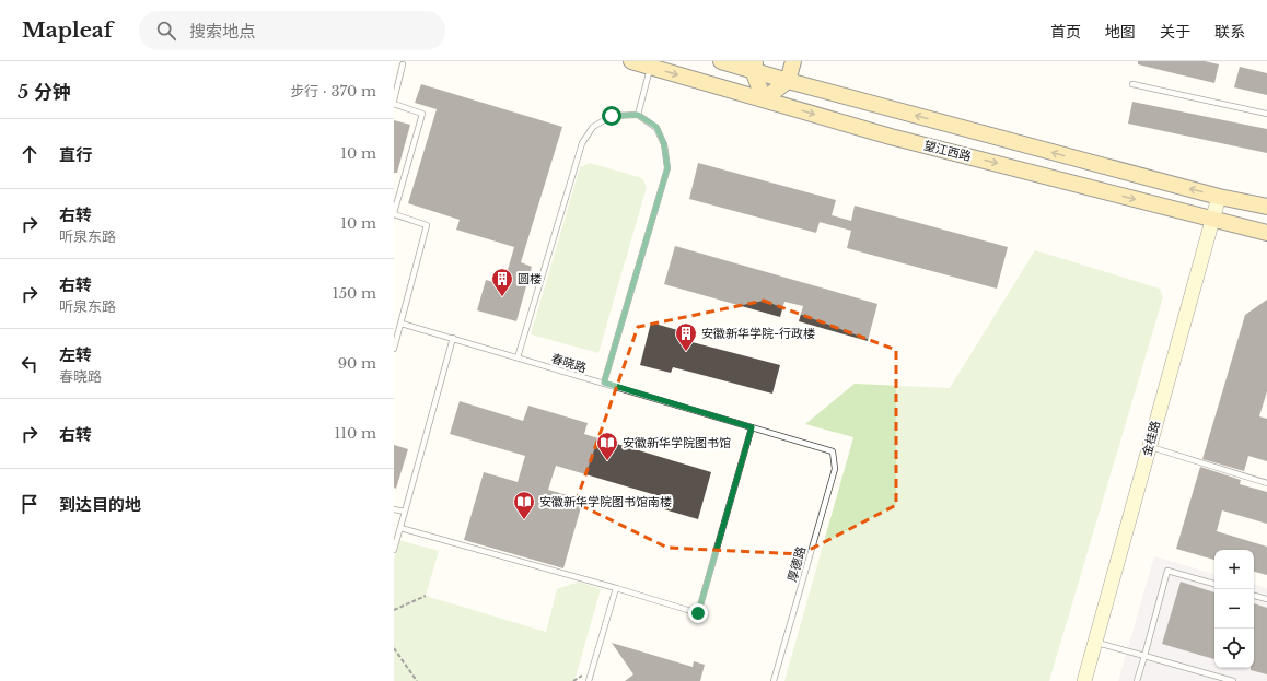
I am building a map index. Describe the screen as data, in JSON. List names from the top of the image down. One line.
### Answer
{"streets":{"main road":["望江西路"],"street":["金桂路"],"lane":["春晓路","厚德路"]},"crossings":[["望江西路","金桂路"],["春晓路","厚德路"]],"places":{"building":["圆楼","安徽新华学院-行政楼"],"library":["安徽新华学院图书馆","安徽新华学院图书馆南楼"]},"page":{"header":"Mapleaf","search":"搜索地点","nav":["首页","地图","关于","联系"],"heading":["5 分钟","步行 · 370 m"],"list":[["直行","10 m"],["右转","听泉东路","10 m"],["右转","听泉东路","150 m"],["左转","春晓路","90 m"],["右转","110 m"],"到达目的地"],"map_buttons":["+","−"]}}
